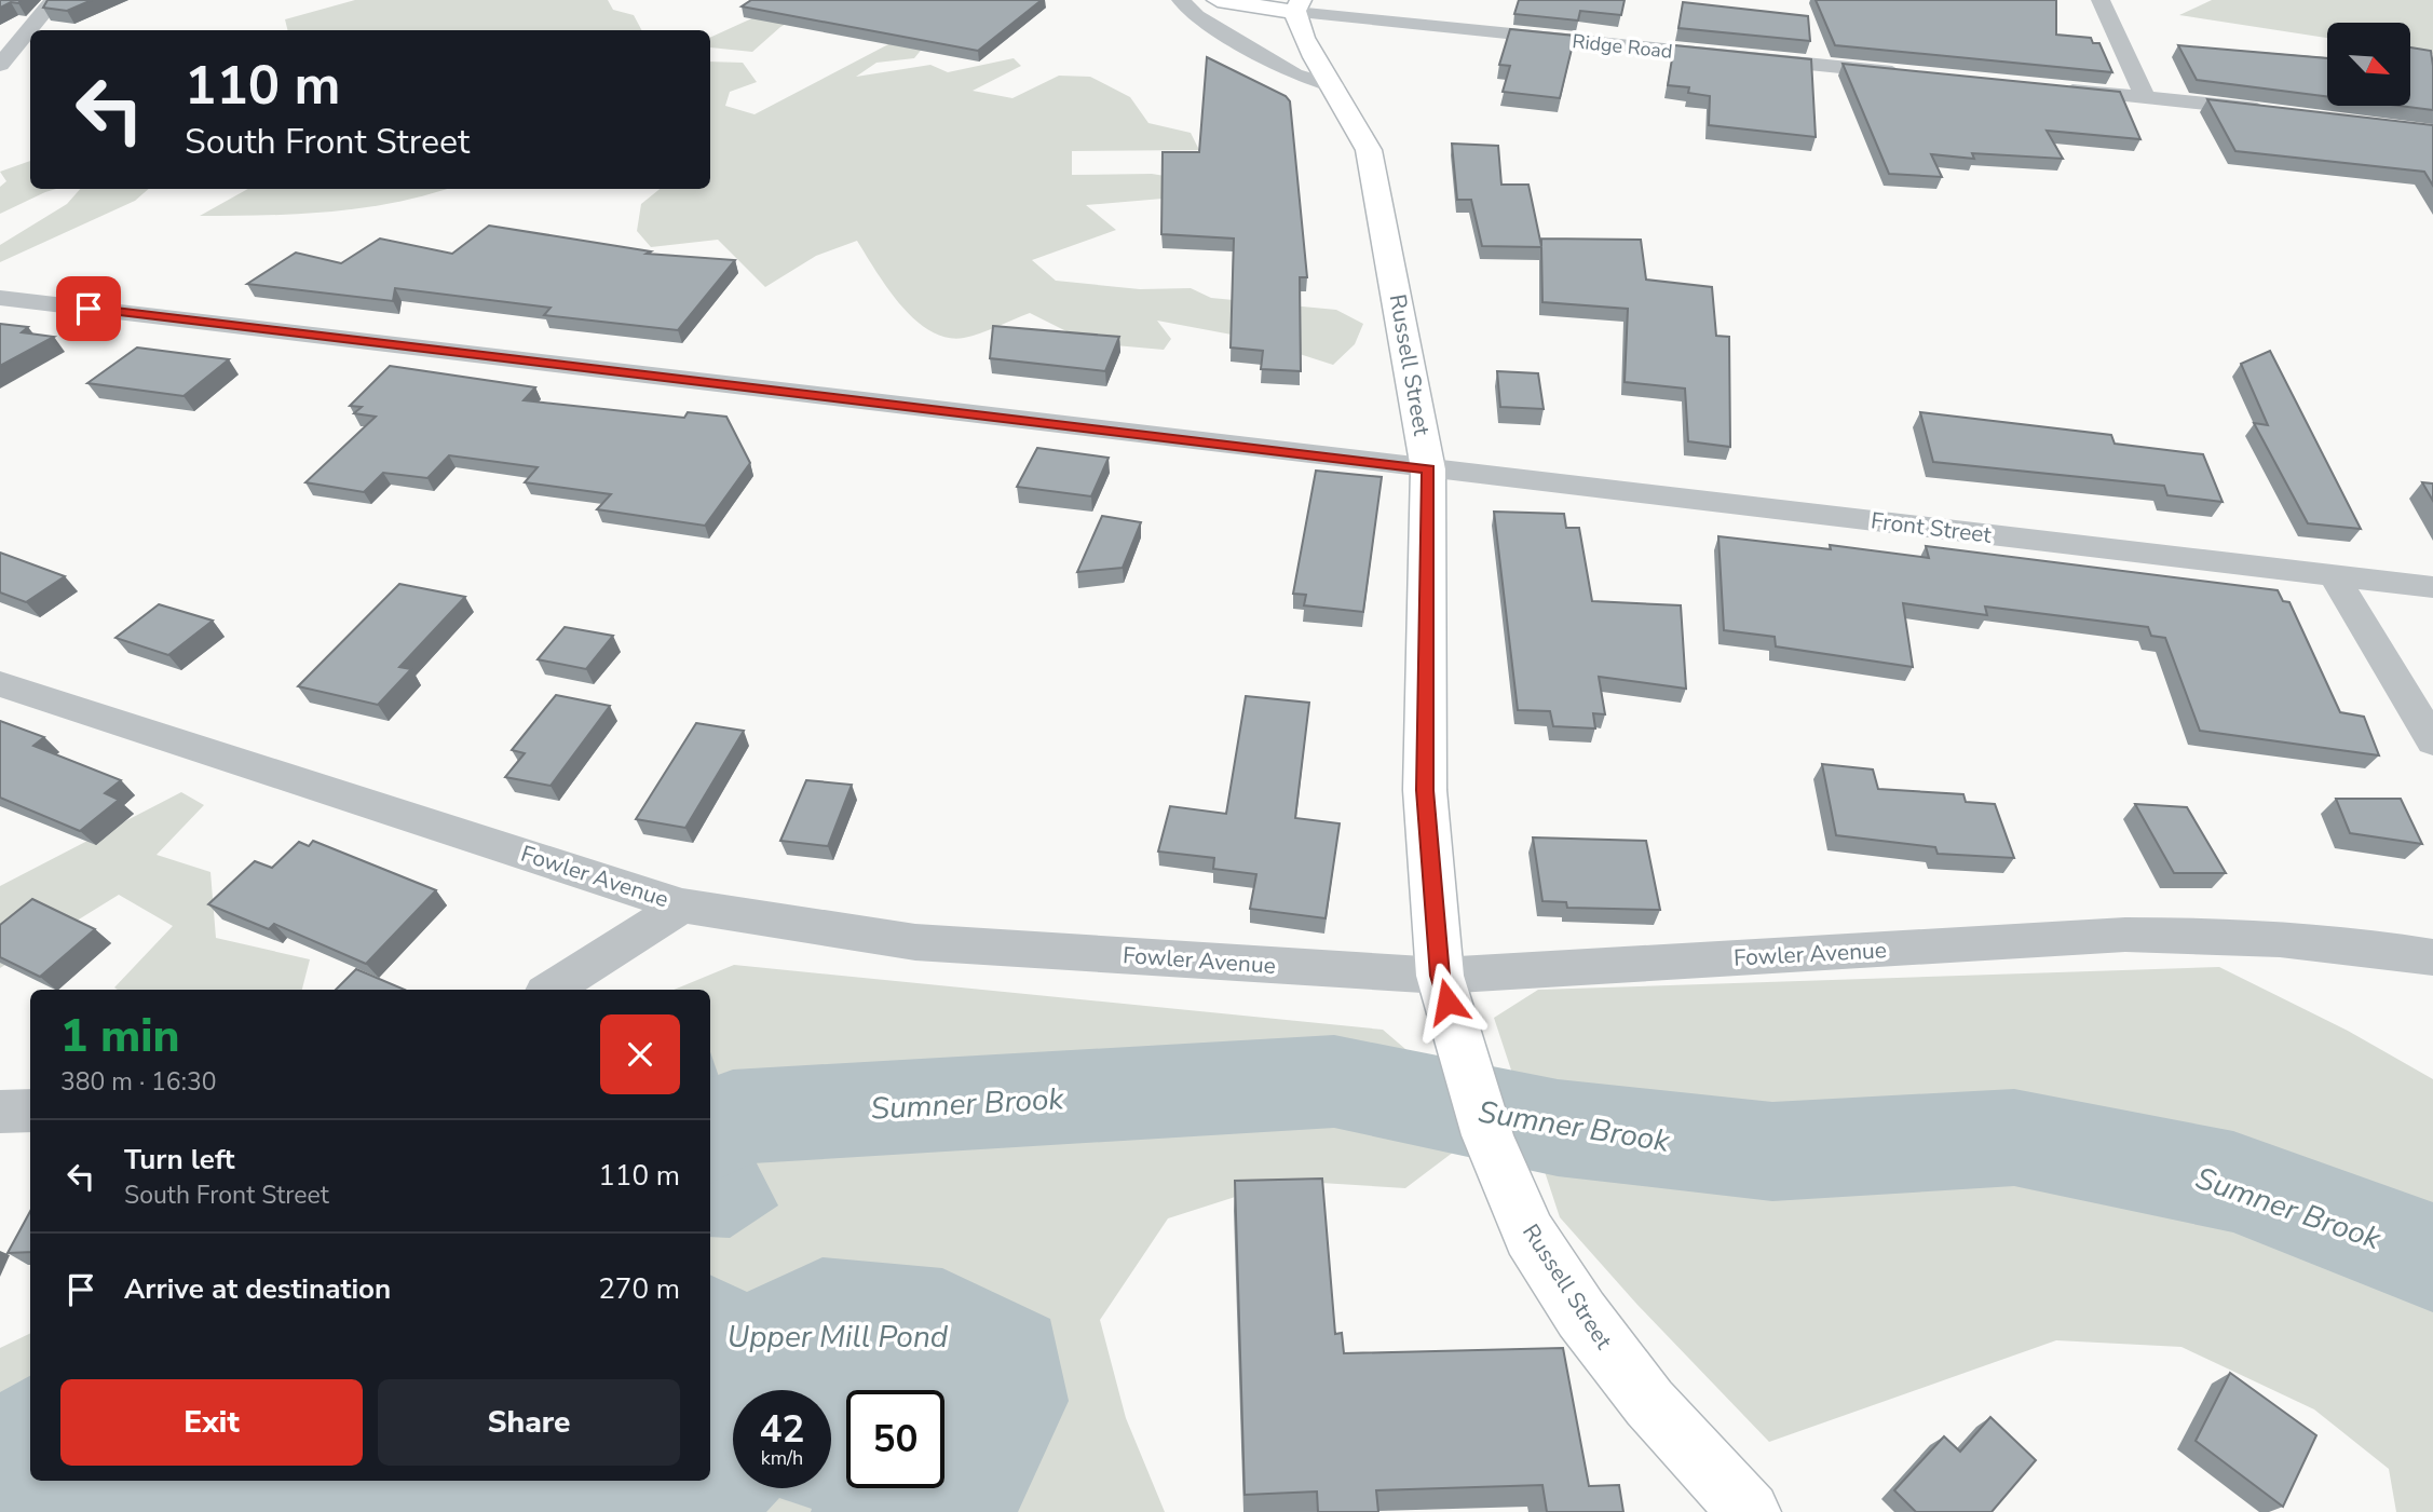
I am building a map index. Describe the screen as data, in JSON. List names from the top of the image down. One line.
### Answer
{"streets":{"main road":["Ridge Road","Russell Street"],"street":["Front Street","Fowler Avenue"]},"crossings":[["Ridge Road","Russell Street"],["Russell Street","Front Street"],["Russell Street","Fowler Avenue"]],"water":["Sumner Brook","Upper Mill Pond"],"north":"bottom right","page":{"turn":["110 m","South Front Street"],"heading":["1 min","380 m · 16:30"],"list":[{"name":"Turn left","note":"South Front Street","value":"110 m"},{"name":"Arrive at destination","value":"270 m"}],"buttons":["Exit","Share"],"speed":"42 km/h","limit":"50"}}
